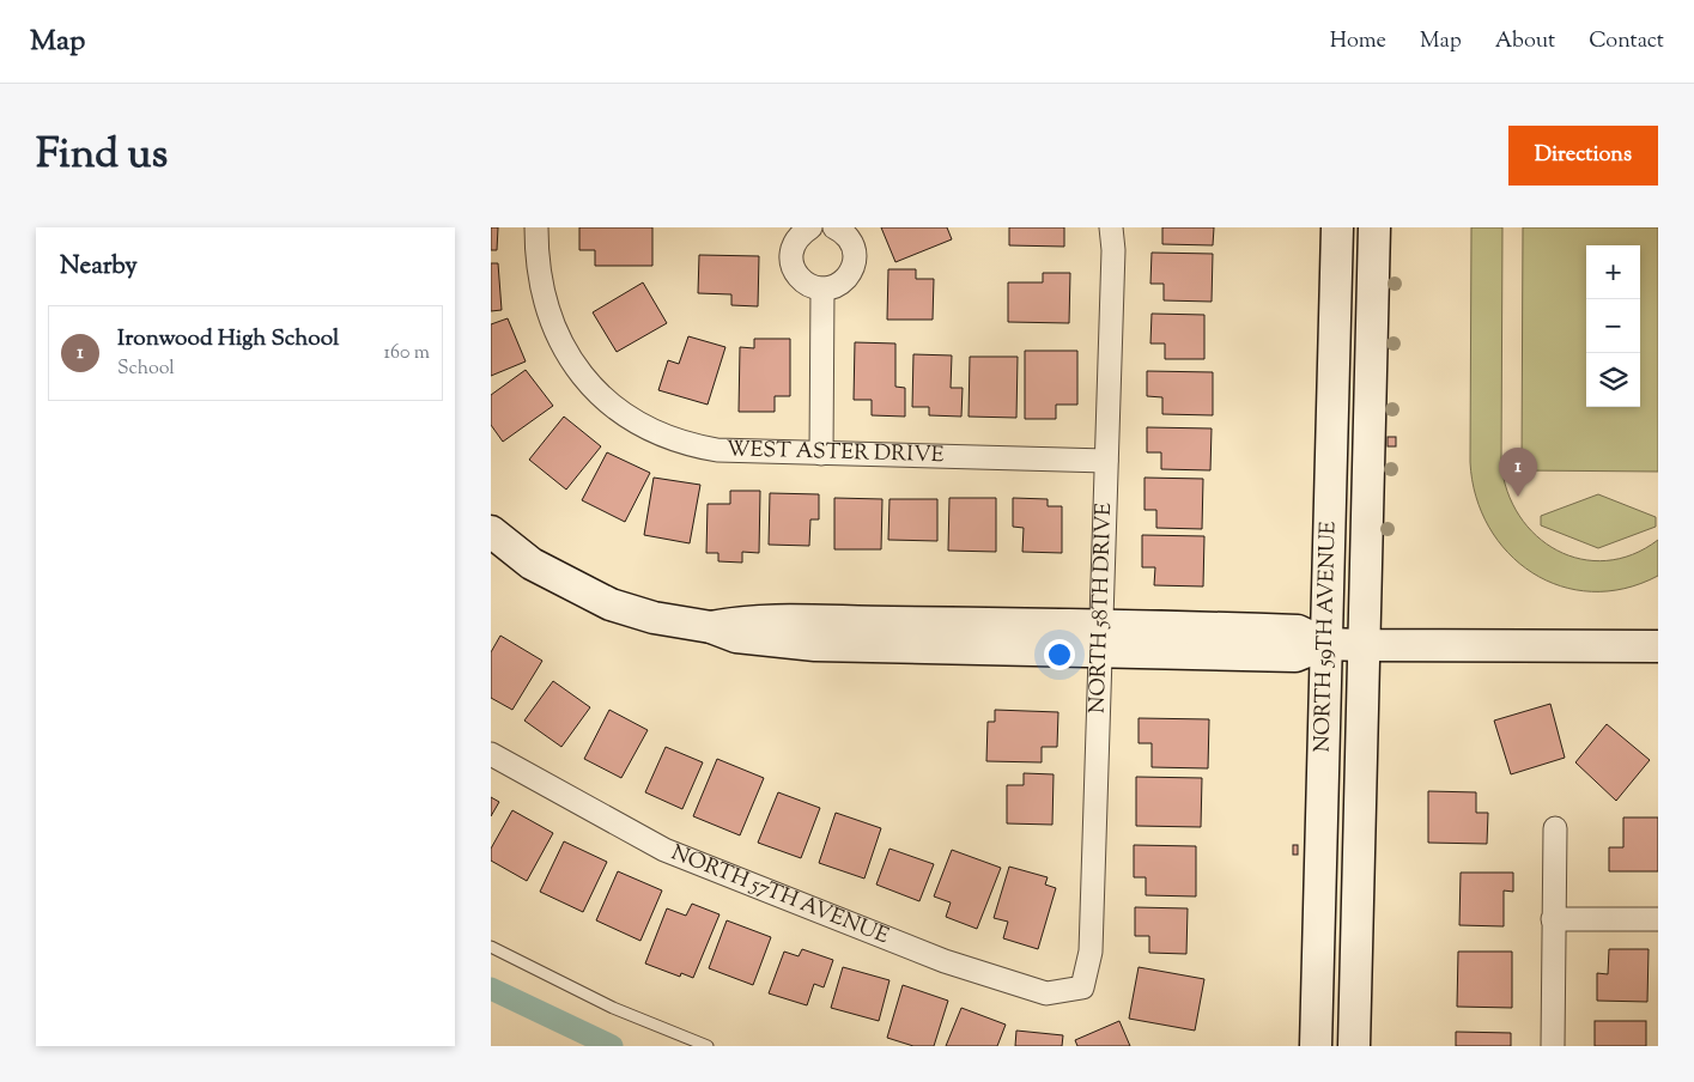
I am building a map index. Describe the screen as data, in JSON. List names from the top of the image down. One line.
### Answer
{"streets":{"main road":["NORTH 59TH AVENUE"],"street":["WEST ASTER DRIVE","NORTH 58TH DRIVE","NORTH 57TH AVENUE"]},"crossings":[["WEST ASTER DRIVE","NORTH 58TH DRIVE"],["NORTH 58TH DRIVE","NORTH 57TH AVENUE"]],"page":{"header":"Map","nav":["Home","Map","About","Contact"],"title":"Find us","buttons":"Directions","heading":"Nearby","map_buttons":["+","−"],"list":[{"mark":"1","name":"Ironwood High School","note":"School","value":"160 m"}],"pins":"1"}}
